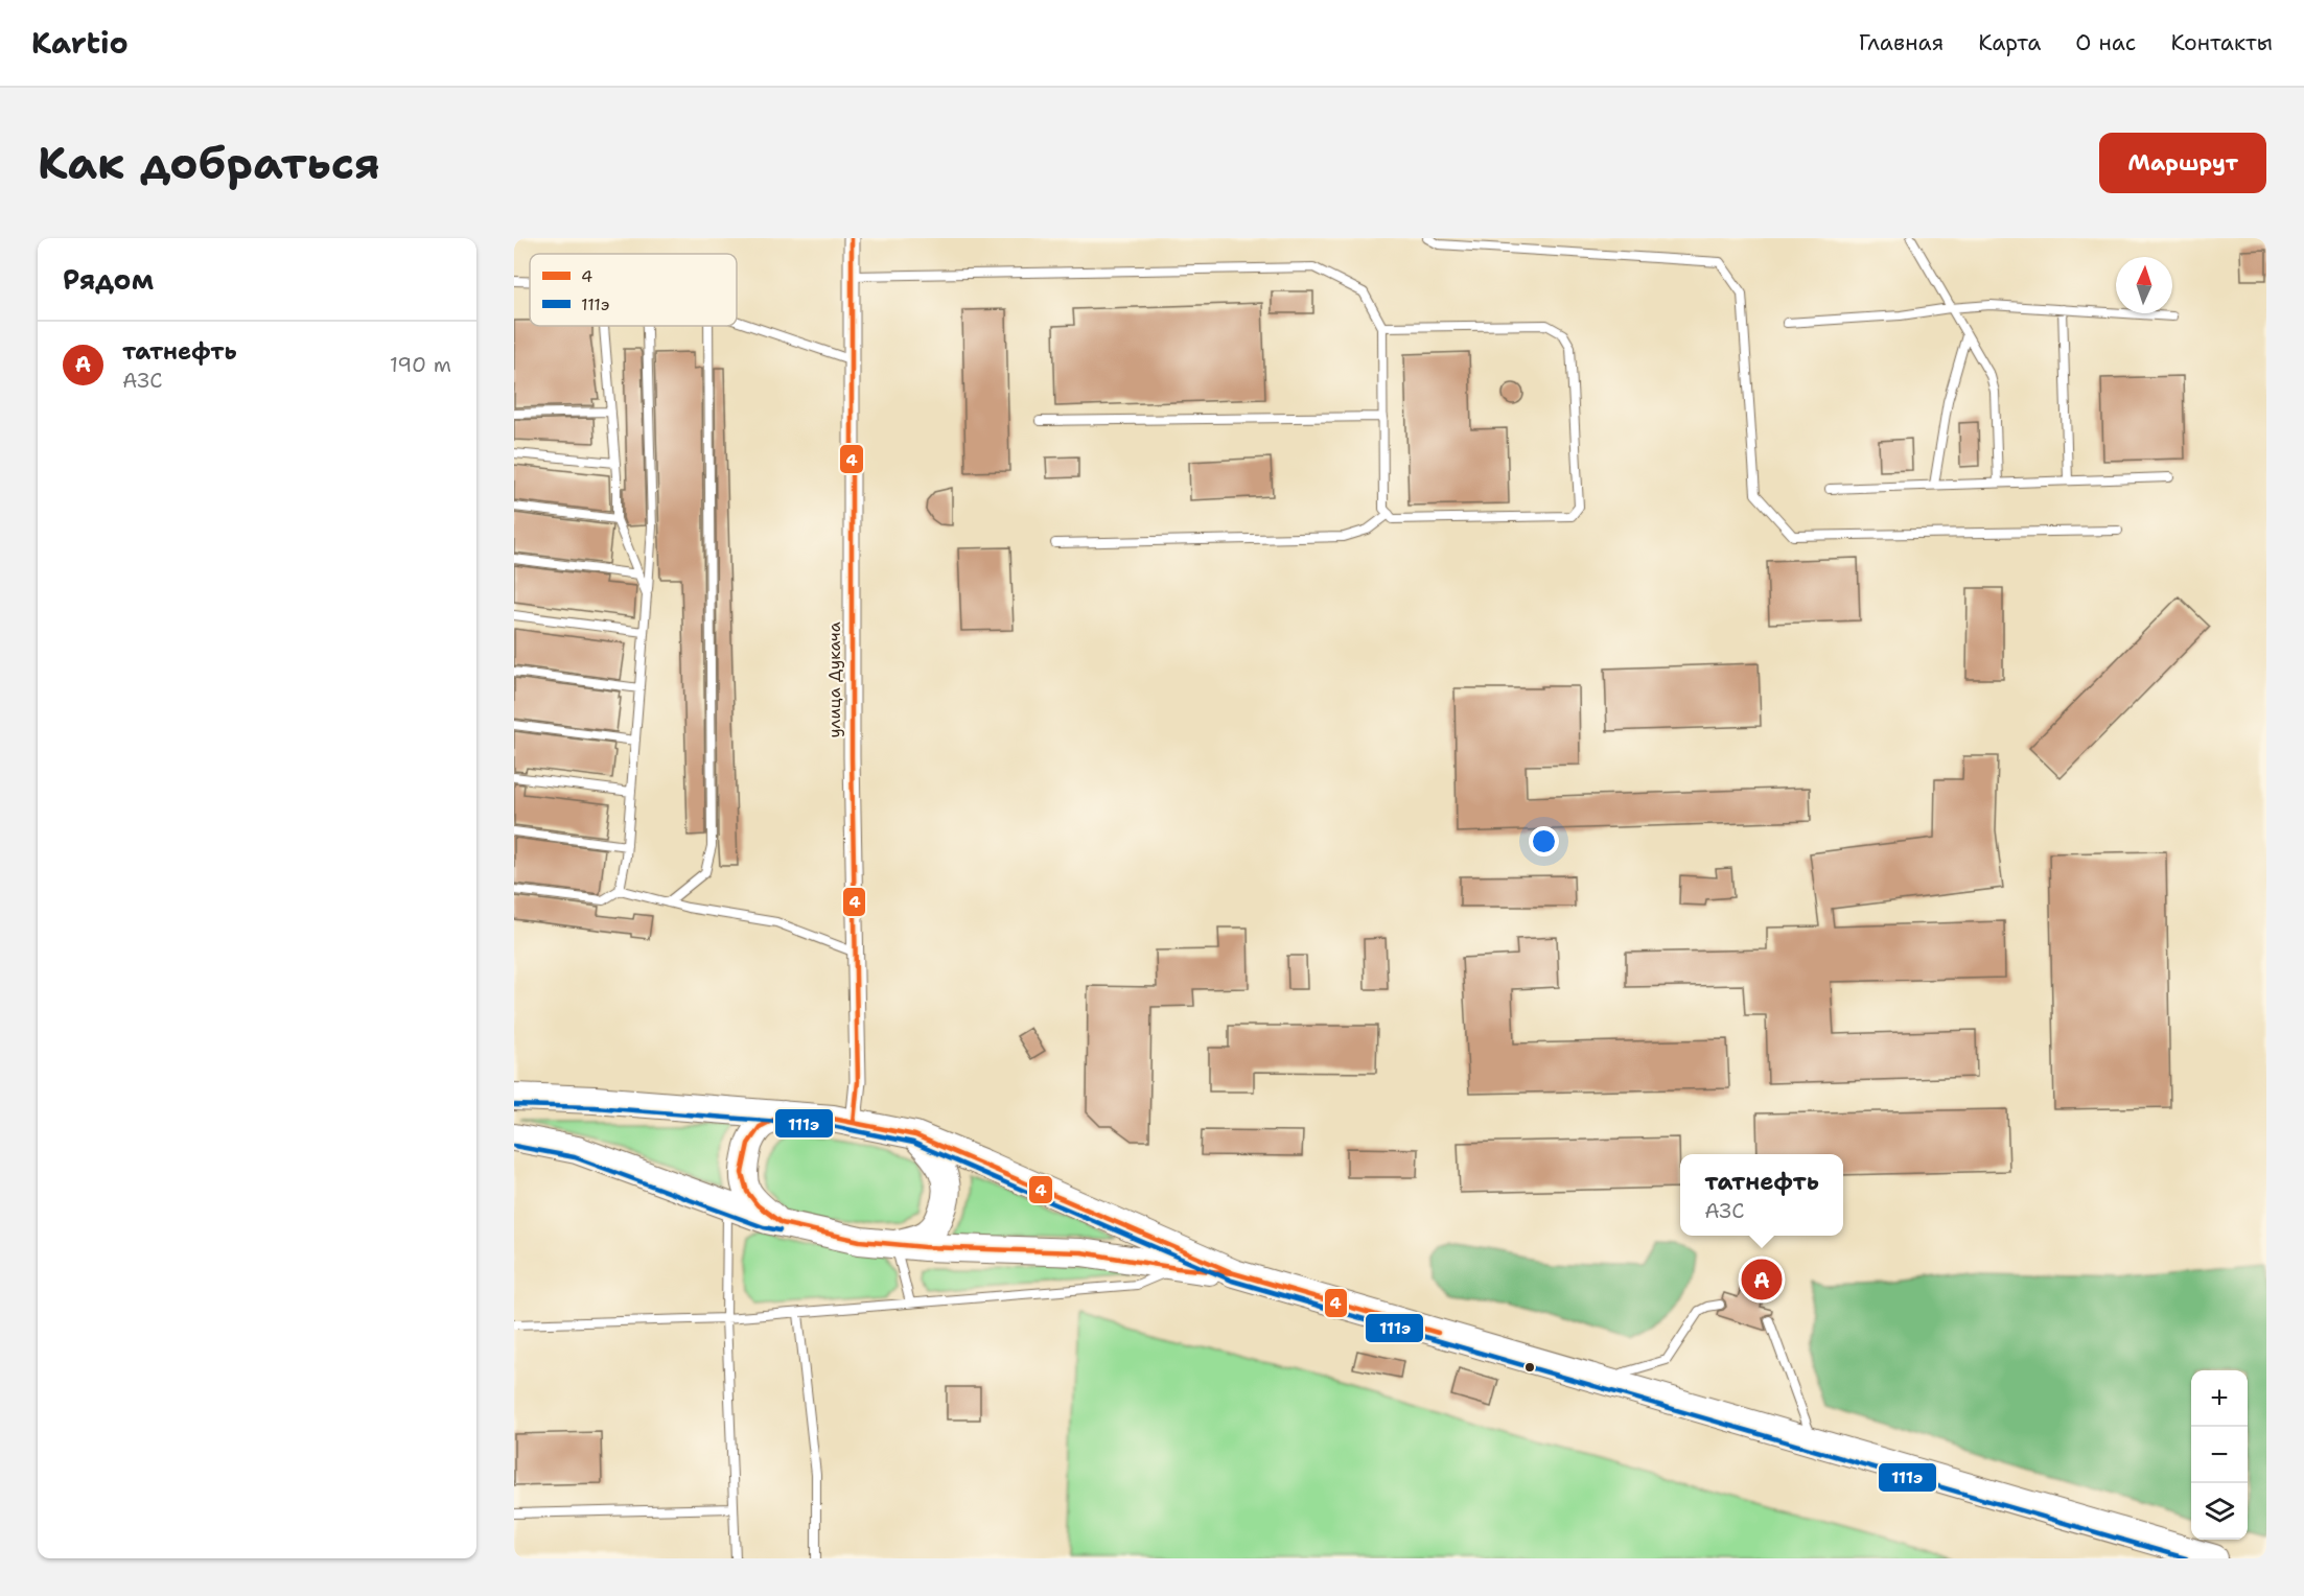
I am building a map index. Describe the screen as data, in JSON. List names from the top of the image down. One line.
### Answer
{"streets":{"street":["улица Дукача"]},"lines":["transit line 4","transit line 111э"],"legend":["4","111э"],"north":"top","page":{"header":"Kartio","nav":["Главная","Карта","О нас","Контакты"],"buttons":"Маршрут","title":"Как добраться","heading":"Рядом","list":[{"mark":"A","name":"татнефть","note":"АЗС","value":"190 m"}],"popup":["татнефть","АЗС"],"pins":"A","map_buttons":["+","−"]}}
